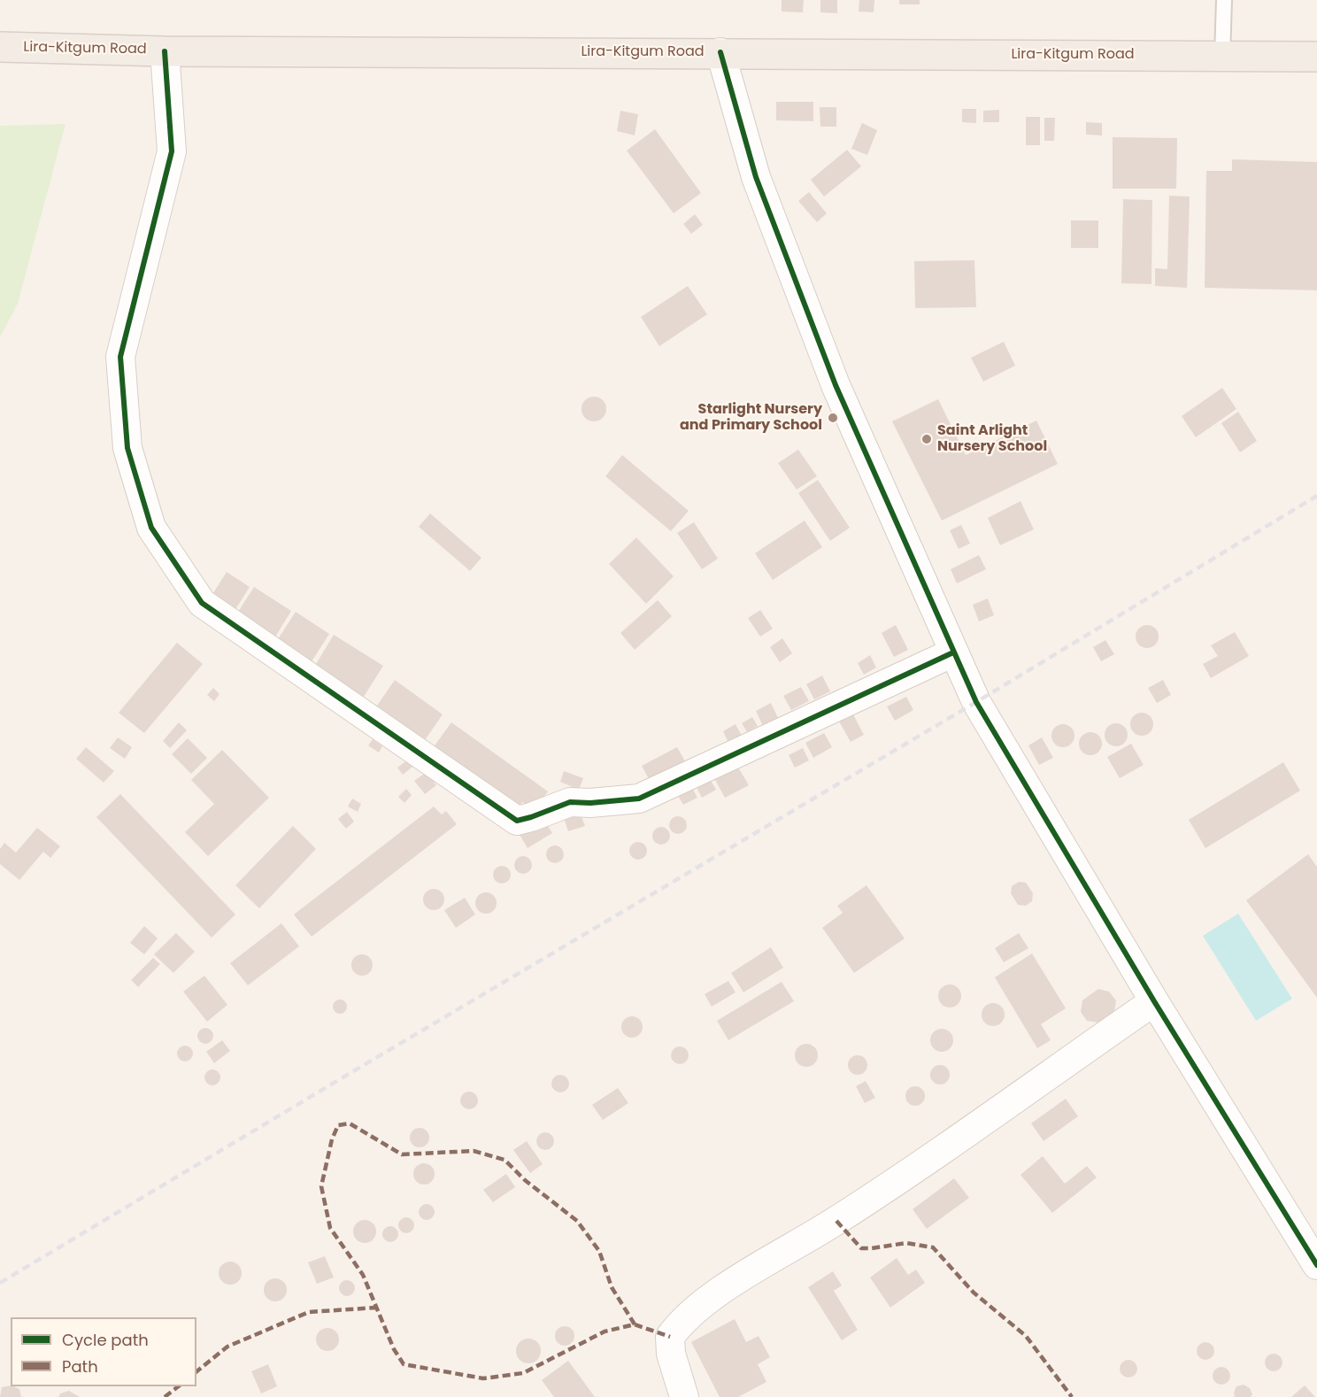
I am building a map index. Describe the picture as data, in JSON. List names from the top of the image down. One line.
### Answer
{"streets":{"main road":["Lira-Kitgum Road"]},"places":["Starlight Nursery and Primary School","Saint Arlight Nursery School"],"legend":["Cycle path","Path"]}
